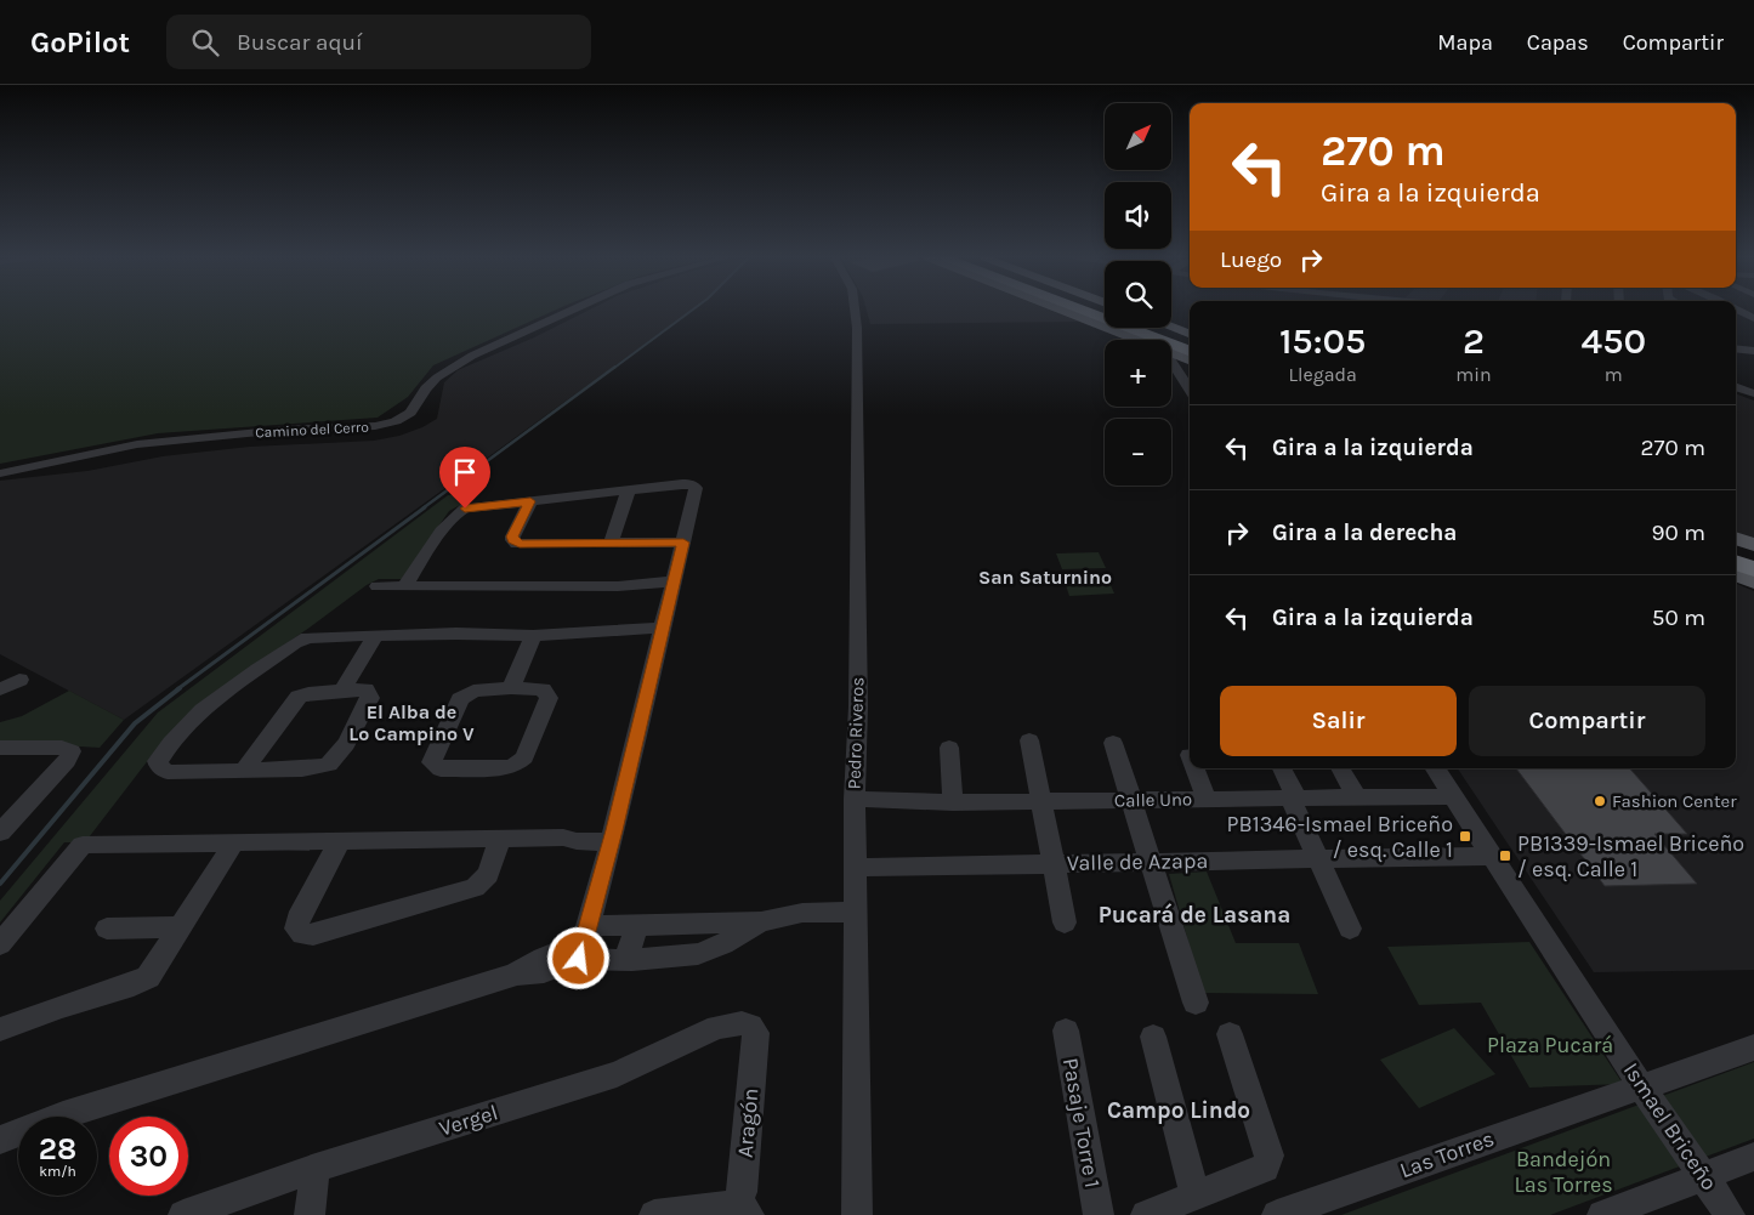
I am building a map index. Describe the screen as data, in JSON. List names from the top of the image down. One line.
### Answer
{"streets":{"street":["Camino del Cerro","Pedro Riveros","Calle Uno","Valle de Azapa","Vergel","Aragón","Pasaje Torre 1","Ismael Briceño","Las Torres"]},"crossings":[["Pedro Riveros","Calle Uno"],["Pedro Riveros","Valle de Azapa"],["Calle Uno","Ismael Briceño"],["Valle de Azapa","Ismael Briceño"],["Vergel","Aragón"],["Ismael Briceño","Las Torres"]],"districts":["San Saturnino","El Alba de Lo Campino V","Pucará de Lasana","Campo Lindo"],"parks":["Plaza Pucará","Bandejón Las Torres"],"places":{"other":["Fashion Center"],"transit":["PB1346-Ismael Briceño / esq. Calle 1","PB1339-Ismael Briceño / esq. Calle 1"]},"north":"top right","page":{"header":"GoPilot","search":"Buscar aquí","nav":["Mapa","Capas","Compartir"],"map_buttons":["+","−"],"turn":["270 m","Gira a la izquierda"],"then":"Luego","eta":["15:05","Llegada","2","min","450","m"],"list":[{"name":"Gira a la izquierda","value":"270 m"},{"name":"Gira a la derecha","value":"90 m"},{"name":"Gira a la izquierda","value":"50 m"}],"buttons":["Salir","Compartir"],"speed":"28 km/h","limit":"30"}}
